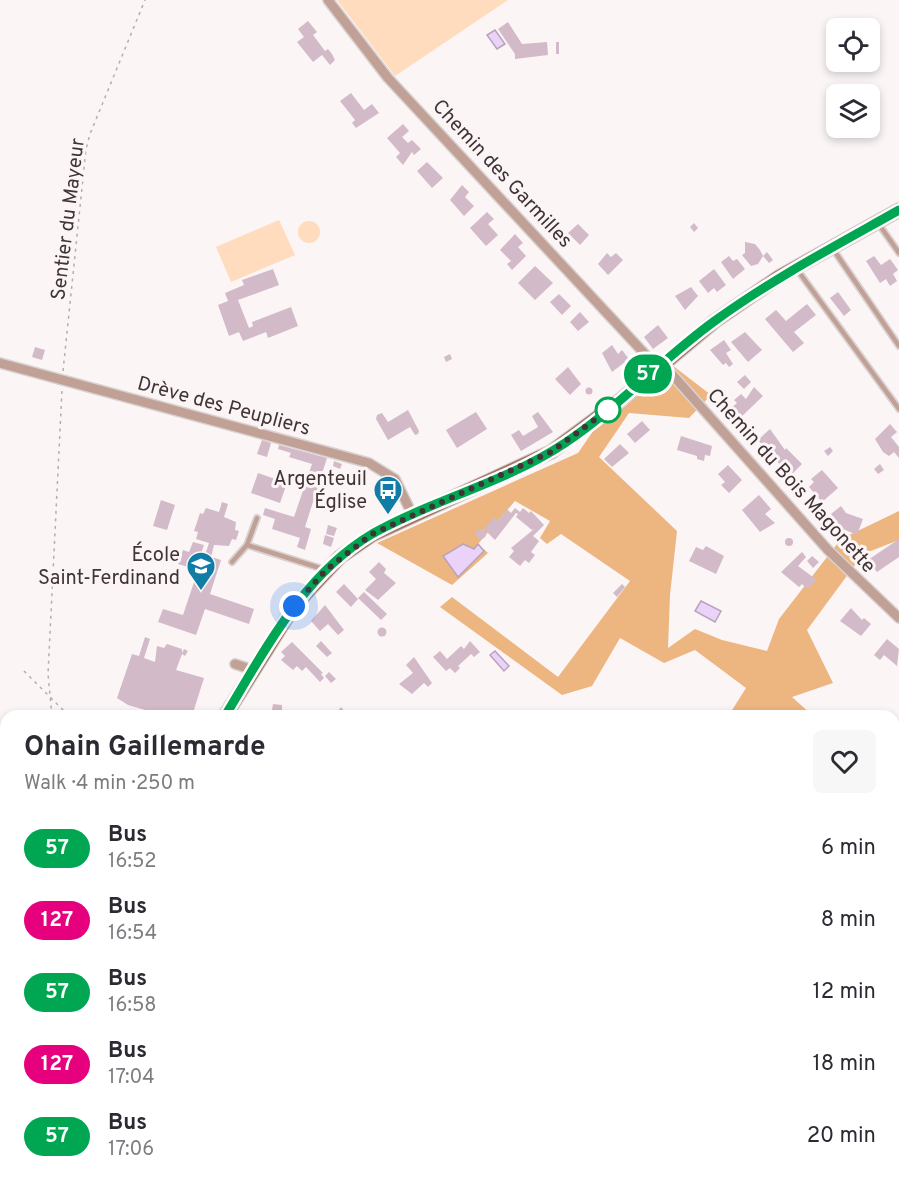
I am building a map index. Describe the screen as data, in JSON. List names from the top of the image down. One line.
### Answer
{"streets":{"street":["Chemin des Garmilles","Drève des Peupliers","Chemin du Bois Magonette"],"path":["Sentier du Mayeur"]},"crossings":[["Chemin des Garmilles","Chemin du Bois Magonette"],["Sentier du Mayeur","Drève des Peupliers"]],"places":{"bus stop":["Argenteuil Église"],"school or university":["École Saint-Ferdinand"]},"lines":["bus line 57"],"page":{"on_map":"57","heading":["Ohain Gaillemarde","Walk · 4 min · 250 m"],"list":[{"mark":"57","name":"Bus","note":"16:52","value":"6 min"},{"mark":"127","name":"Bus","note":"16:54","value":"8 min"},{"mark":"57","name":"Bus","note":"16:58","value":"12 min"},{"mark":"127","name":"Bus","note":"17:04","value":"18 min"},{"mark":"57","name":"Bus","note":"17:06","value":"20 min"}]}}
